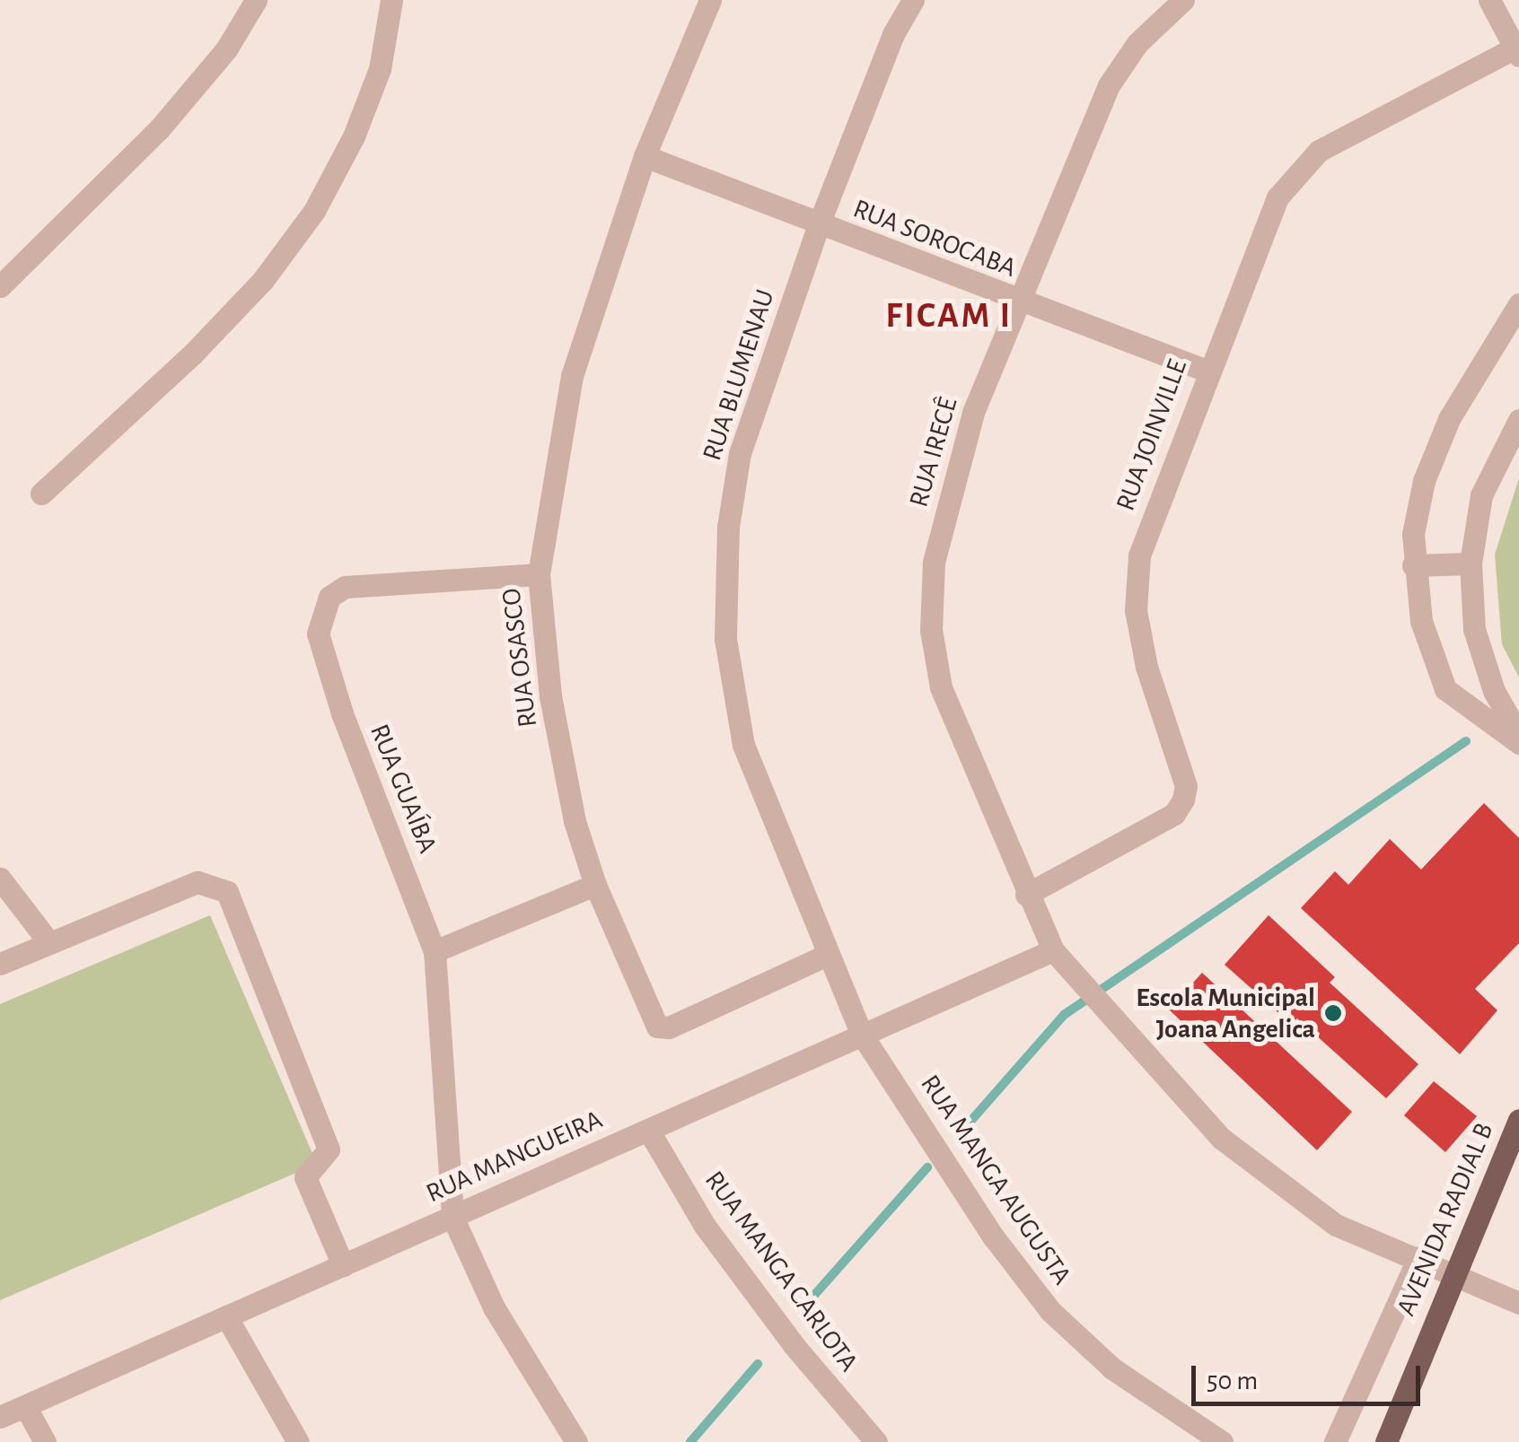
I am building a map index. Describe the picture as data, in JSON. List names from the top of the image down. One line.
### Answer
{"streets":{"main road":["AVENIDA RADIAL B"],"street":["RUA SOROCABA","RUA BLUMENAU","RUA JOINVILLE","RUA IRECÊ","RUA OSASCO","RUA GUAÍBA","RUA MANGUEIRA","RUA MANGA AUGUSTA","RUA MANGA CARLOTA"]},"crossings":[["RUA SOROCABA","RUA BLUMENAU"],["RUA SOROCABA","RUA JOINVILLE"],["RUA SOROCABA","RUA IRECÊ"],["RUA SOROCABA","RUA OSASCO"],["RUA BLUMENAU","RUA OSASCO"],["RUA BLUMENAU","RUA MANGUEIRA"],["RUA BLUMENAU","RUA MANGA AUGUSTA"],["RUA JOINVILLE","RUA IRECÊ"],["RUA IRECÊ","RUA MANGUEIRA"],["RUA IRECÊ","AVENIDA RADIAL B"],["RUA OSASCO","RUA GUAÍBA"],["RUA GUAÍBA","RUA MANGUEIRA"],["RUA MANGUEIRA","RUA MANGA AUGUSTA"],["RUA MANGUEIRA","RUA MANGA CARLOTA"]],"districts":["FICAM I"],"places":["Escola Municipal Joana Angelica"],"scale_bar":"50 m"}
